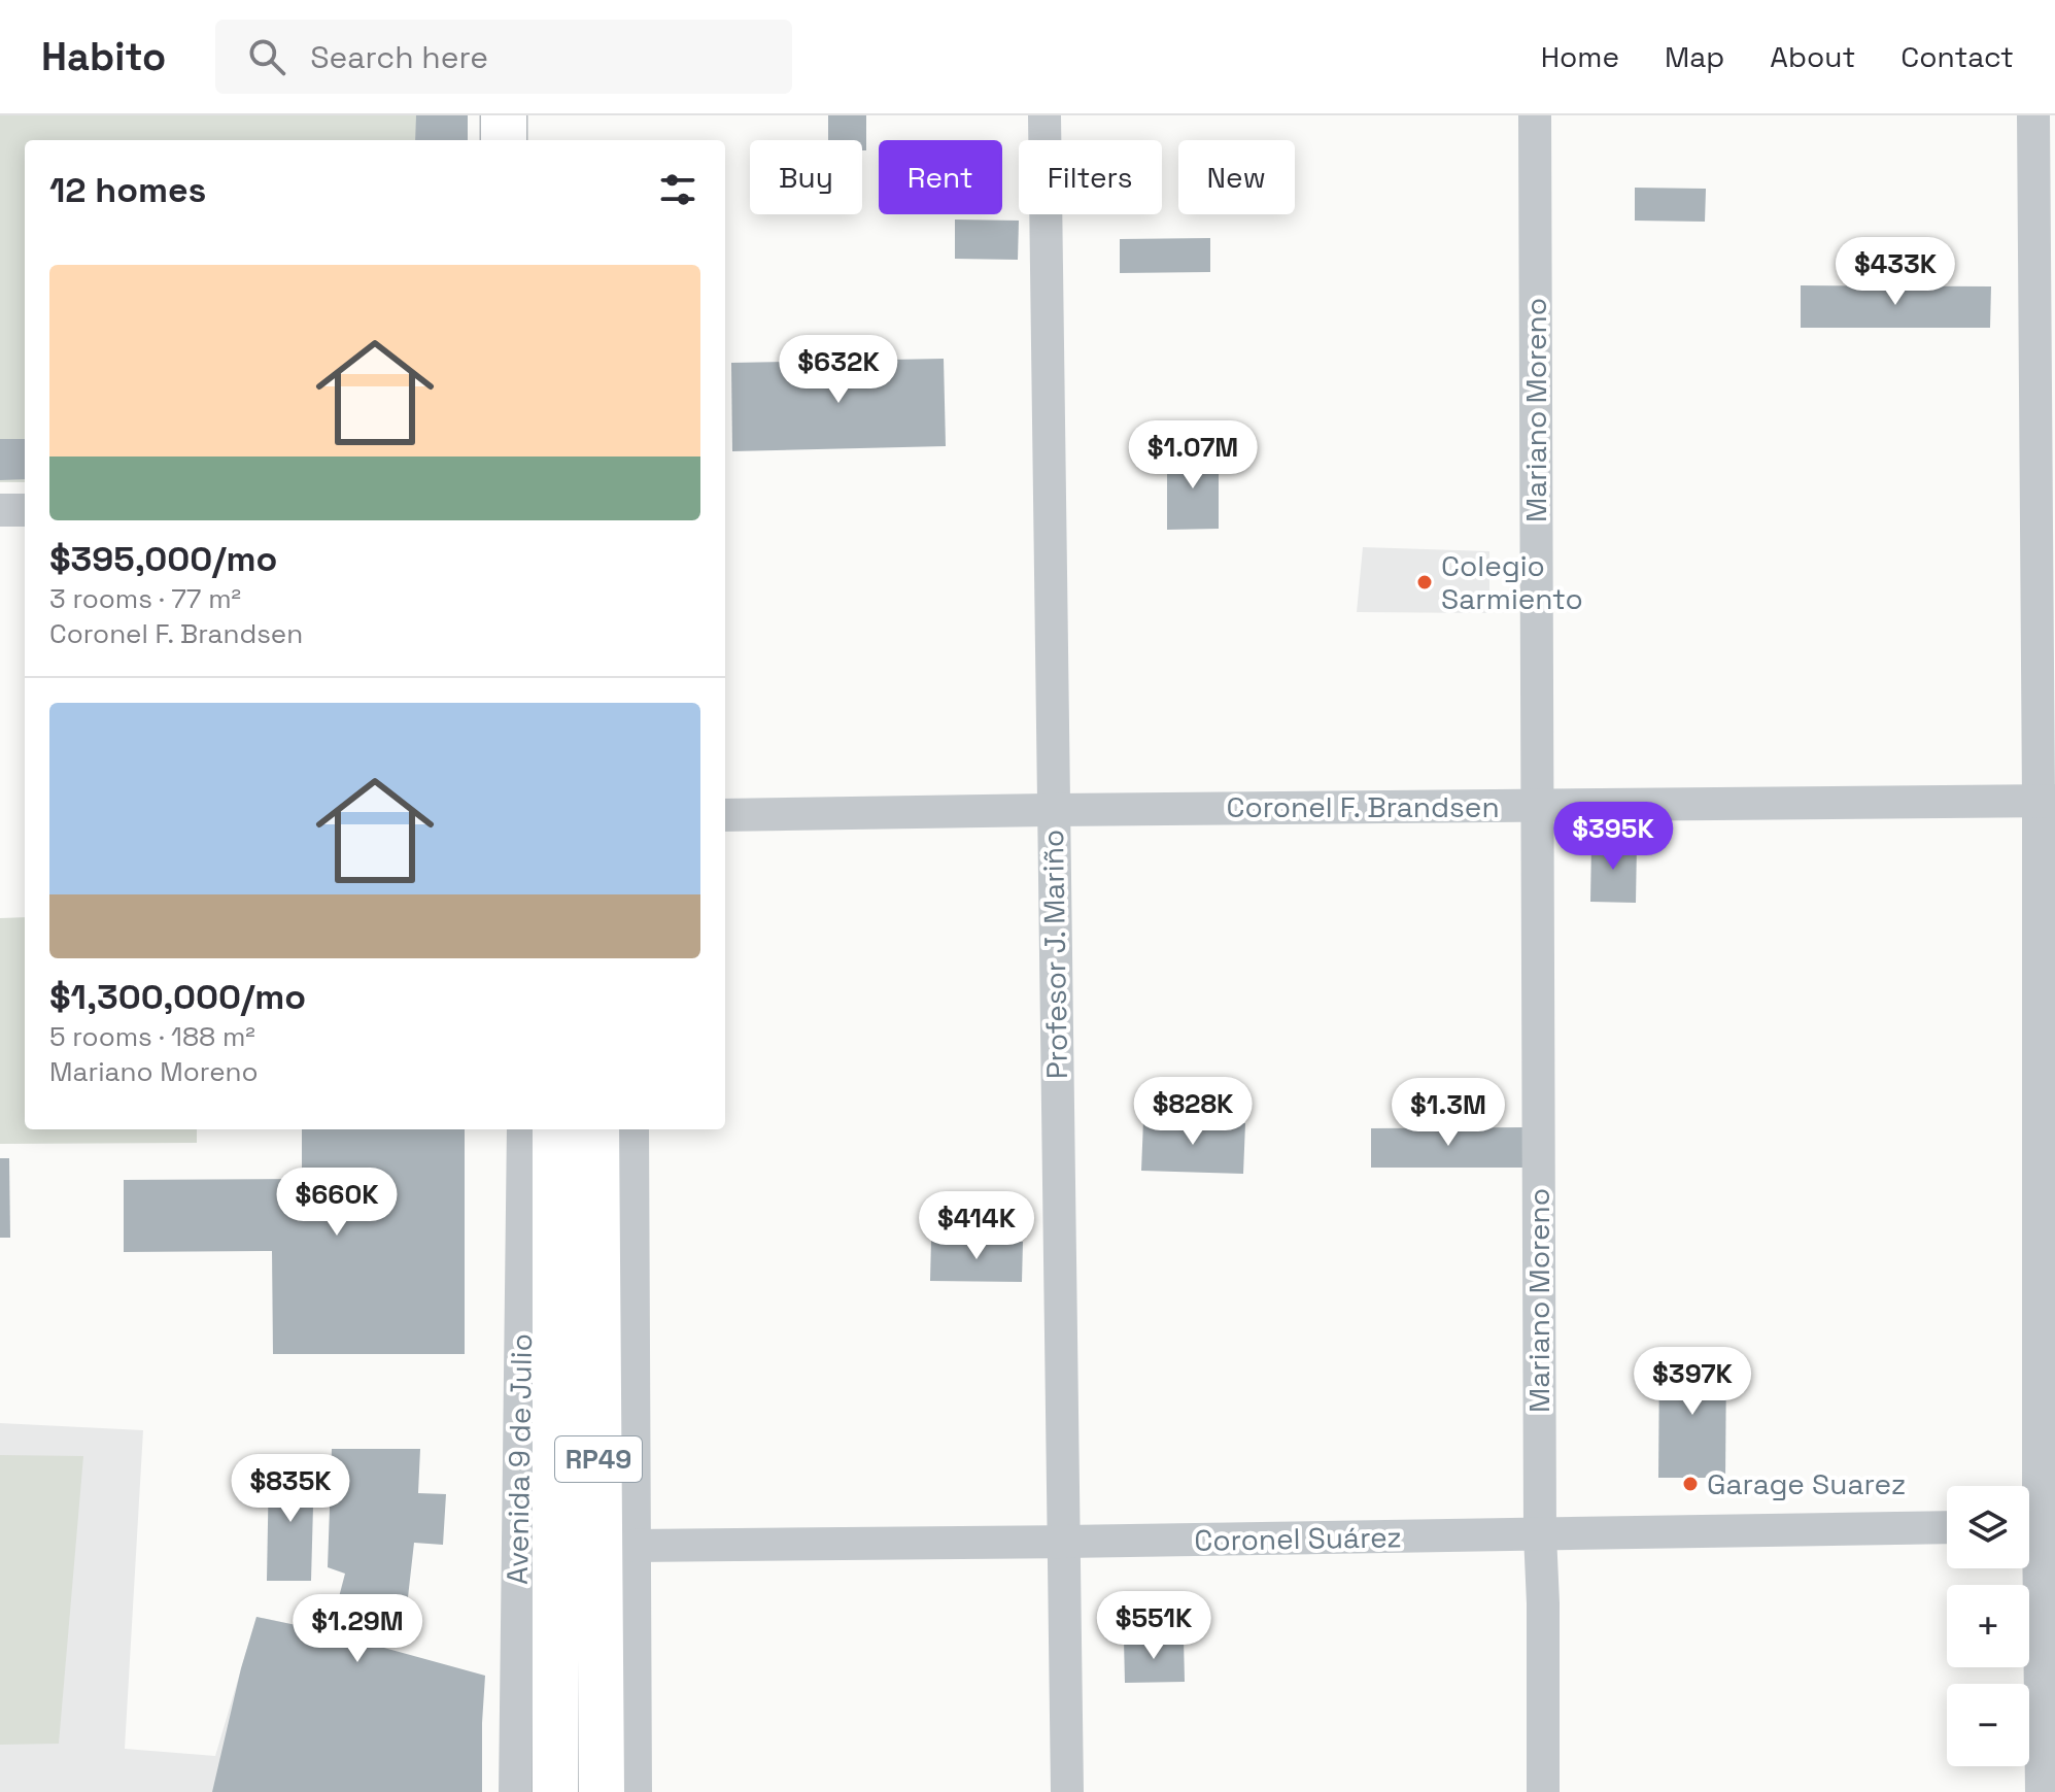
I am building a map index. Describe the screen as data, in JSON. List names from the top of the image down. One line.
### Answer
{"streets":{"main road":["RP49"],"street":["Mariano Moreno","Coronel F. Brandsen","Profesor J. Mariño","Avenida 9 de Julio","Coronel Suárez"]},"crossings":[["Mariano Moreno","Coronel F. Brandsen"],["Mariano Moreno","Coronel Suárez"],["Coronel F. Brandsen","Profesor J. Mariño"],["Profesor J. Mariño","Coronel Suárez"]],"places":["Colegio Sarmiento","Garage Suarez"],"page":{"header":"Habito","search":"Search here","nav":["Home","Map","About","Contact"],"chip":["Buy","Rent","Filters","New"],"heading":"12 homes","price":["$433K","$632K","$1.07M","$395K","$828K","$1.3M","$660K","$414K","$397K","$835K","$551K","$1.29M"],"list":[{"name":"$395,000/mo","note":"3 rooms · 77 m² · Coronel F. Brandsen"},{"name":"$1,300,000/mo","note":"5 rooms · 188 m² · Mariano Moreno"}],"map_buttons":["+","−"]}}
